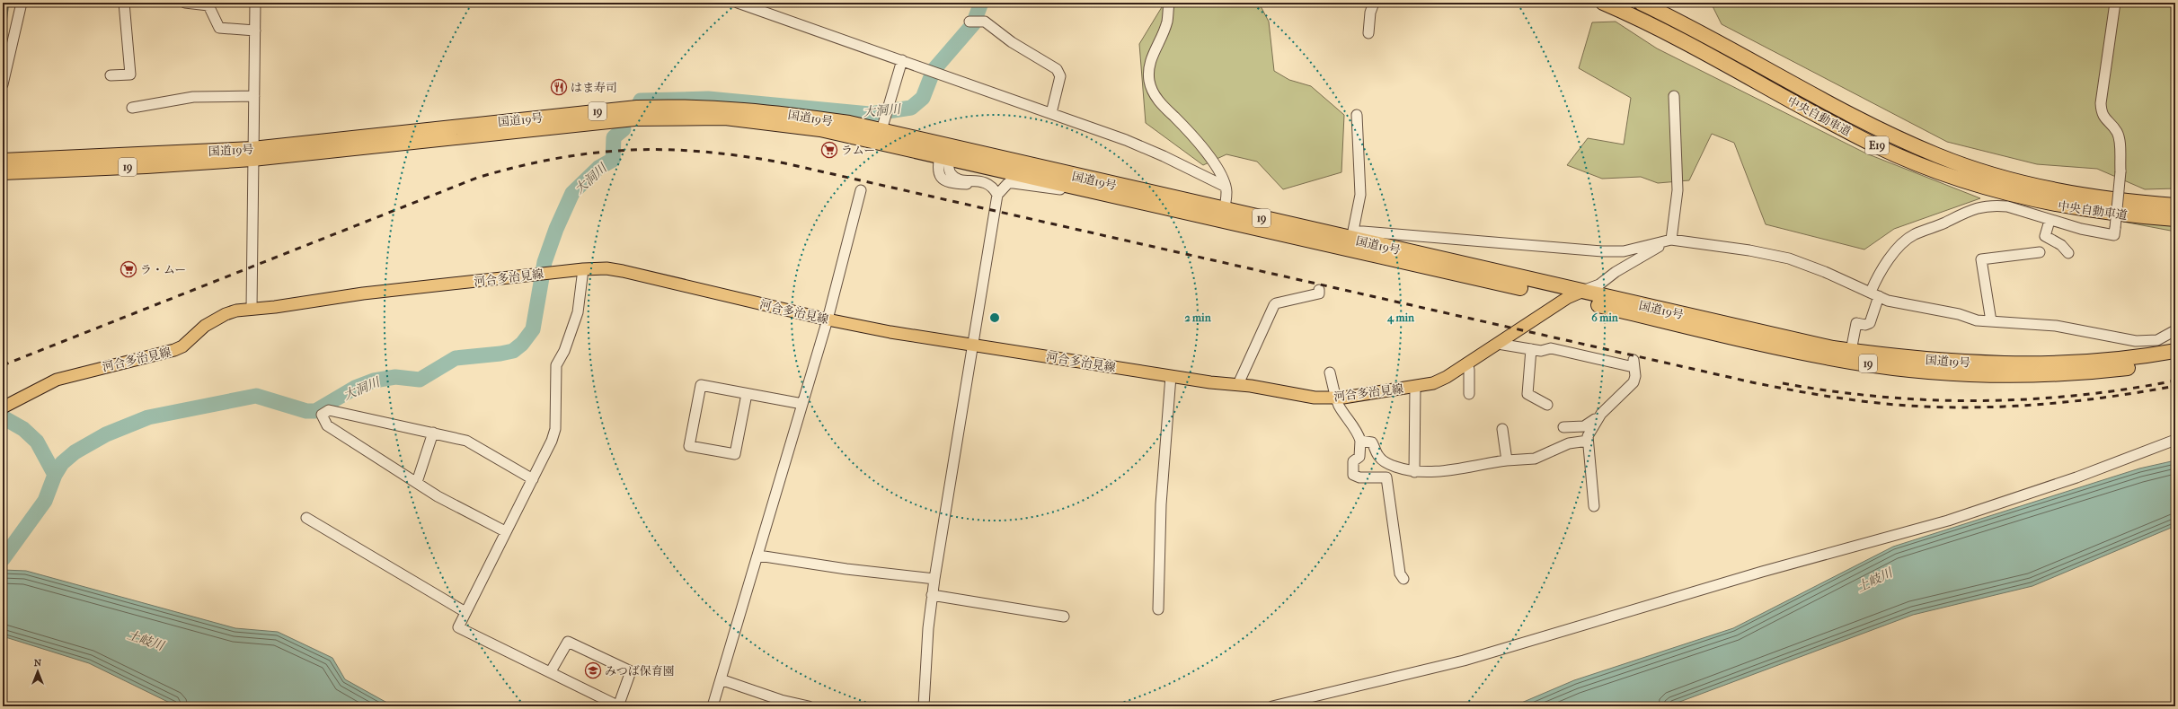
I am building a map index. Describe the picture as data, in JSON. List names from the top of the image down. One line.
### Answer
{"streets":{"highway":["19","中央自動車道","国道19号","E19"],"main road":["河合多治見線"]},"crossings":[["国道19号","河合多治見線"]],"water":["大洞川","土岐川"],"places":{"restaurant":["はま寿司"],"supermarket":["ラムー","ラ・ムー"],"school or university":["みつば保育園"]},"north":"top","rings":["2 min","4 min","6 min"]}
